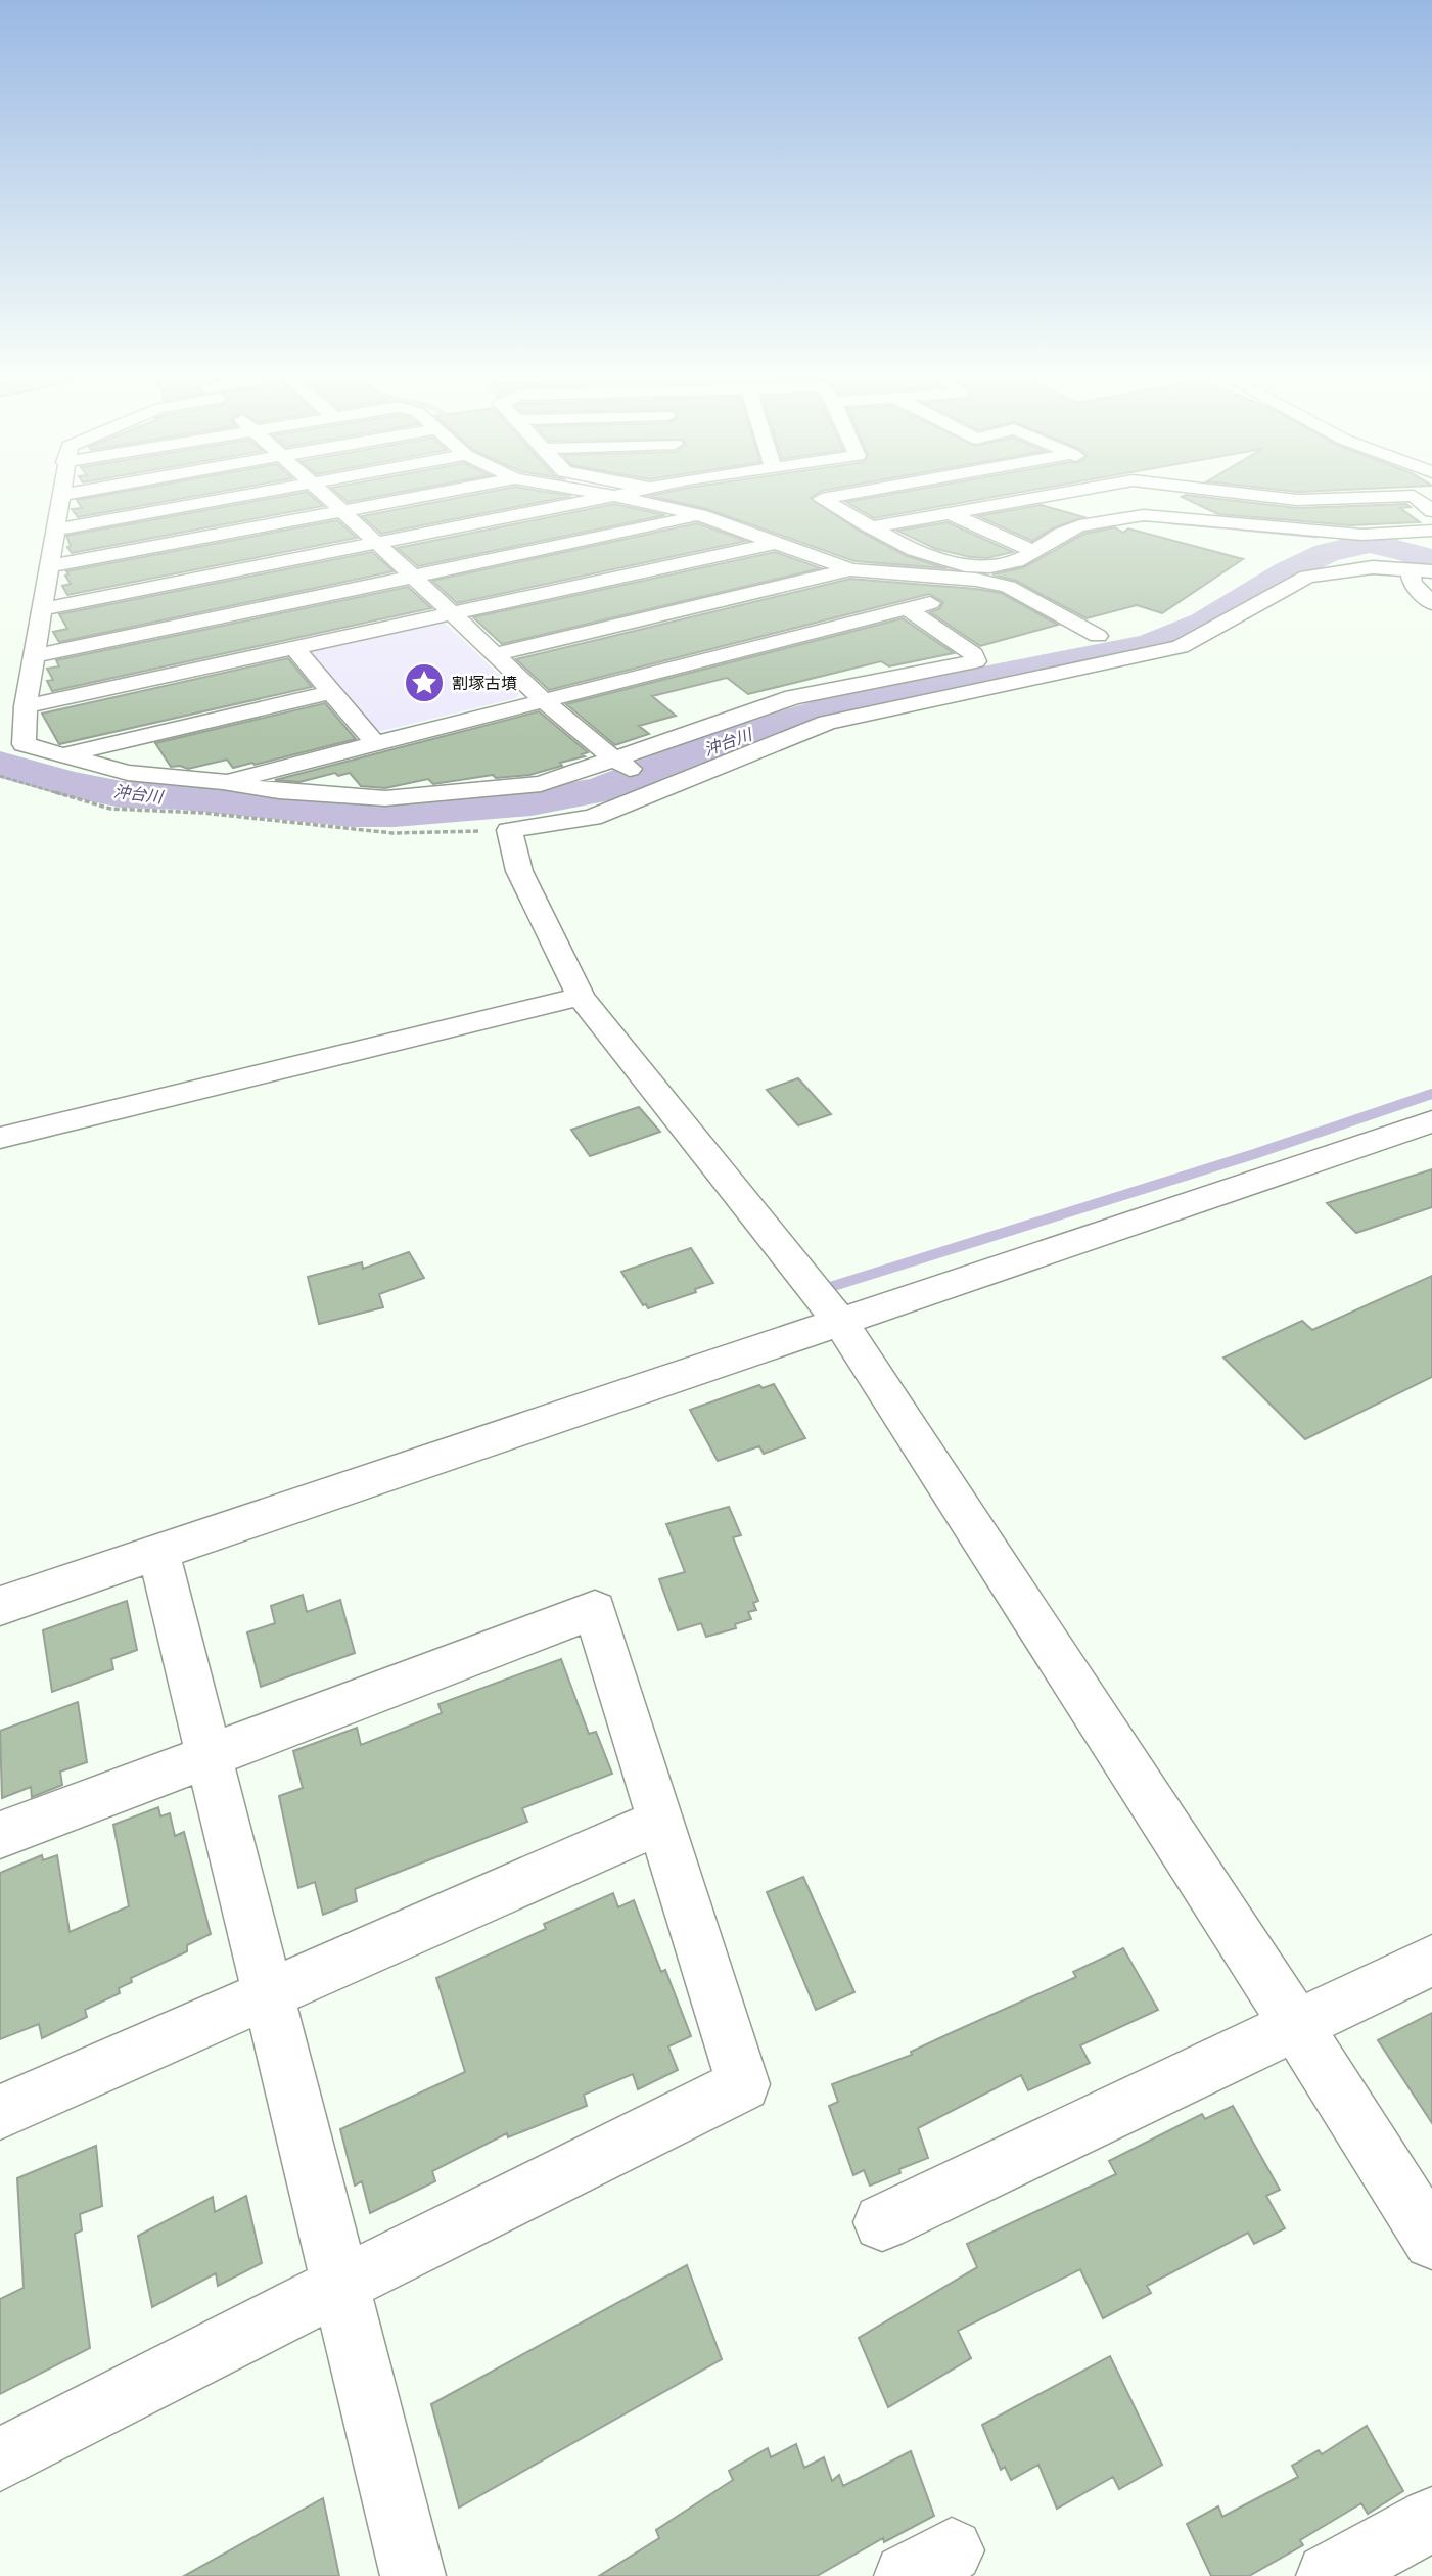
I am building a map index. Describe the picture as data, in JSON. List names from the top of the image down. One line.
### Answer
{"water":["沖台川"],"places":{"place":["割塚古墳"]}}
